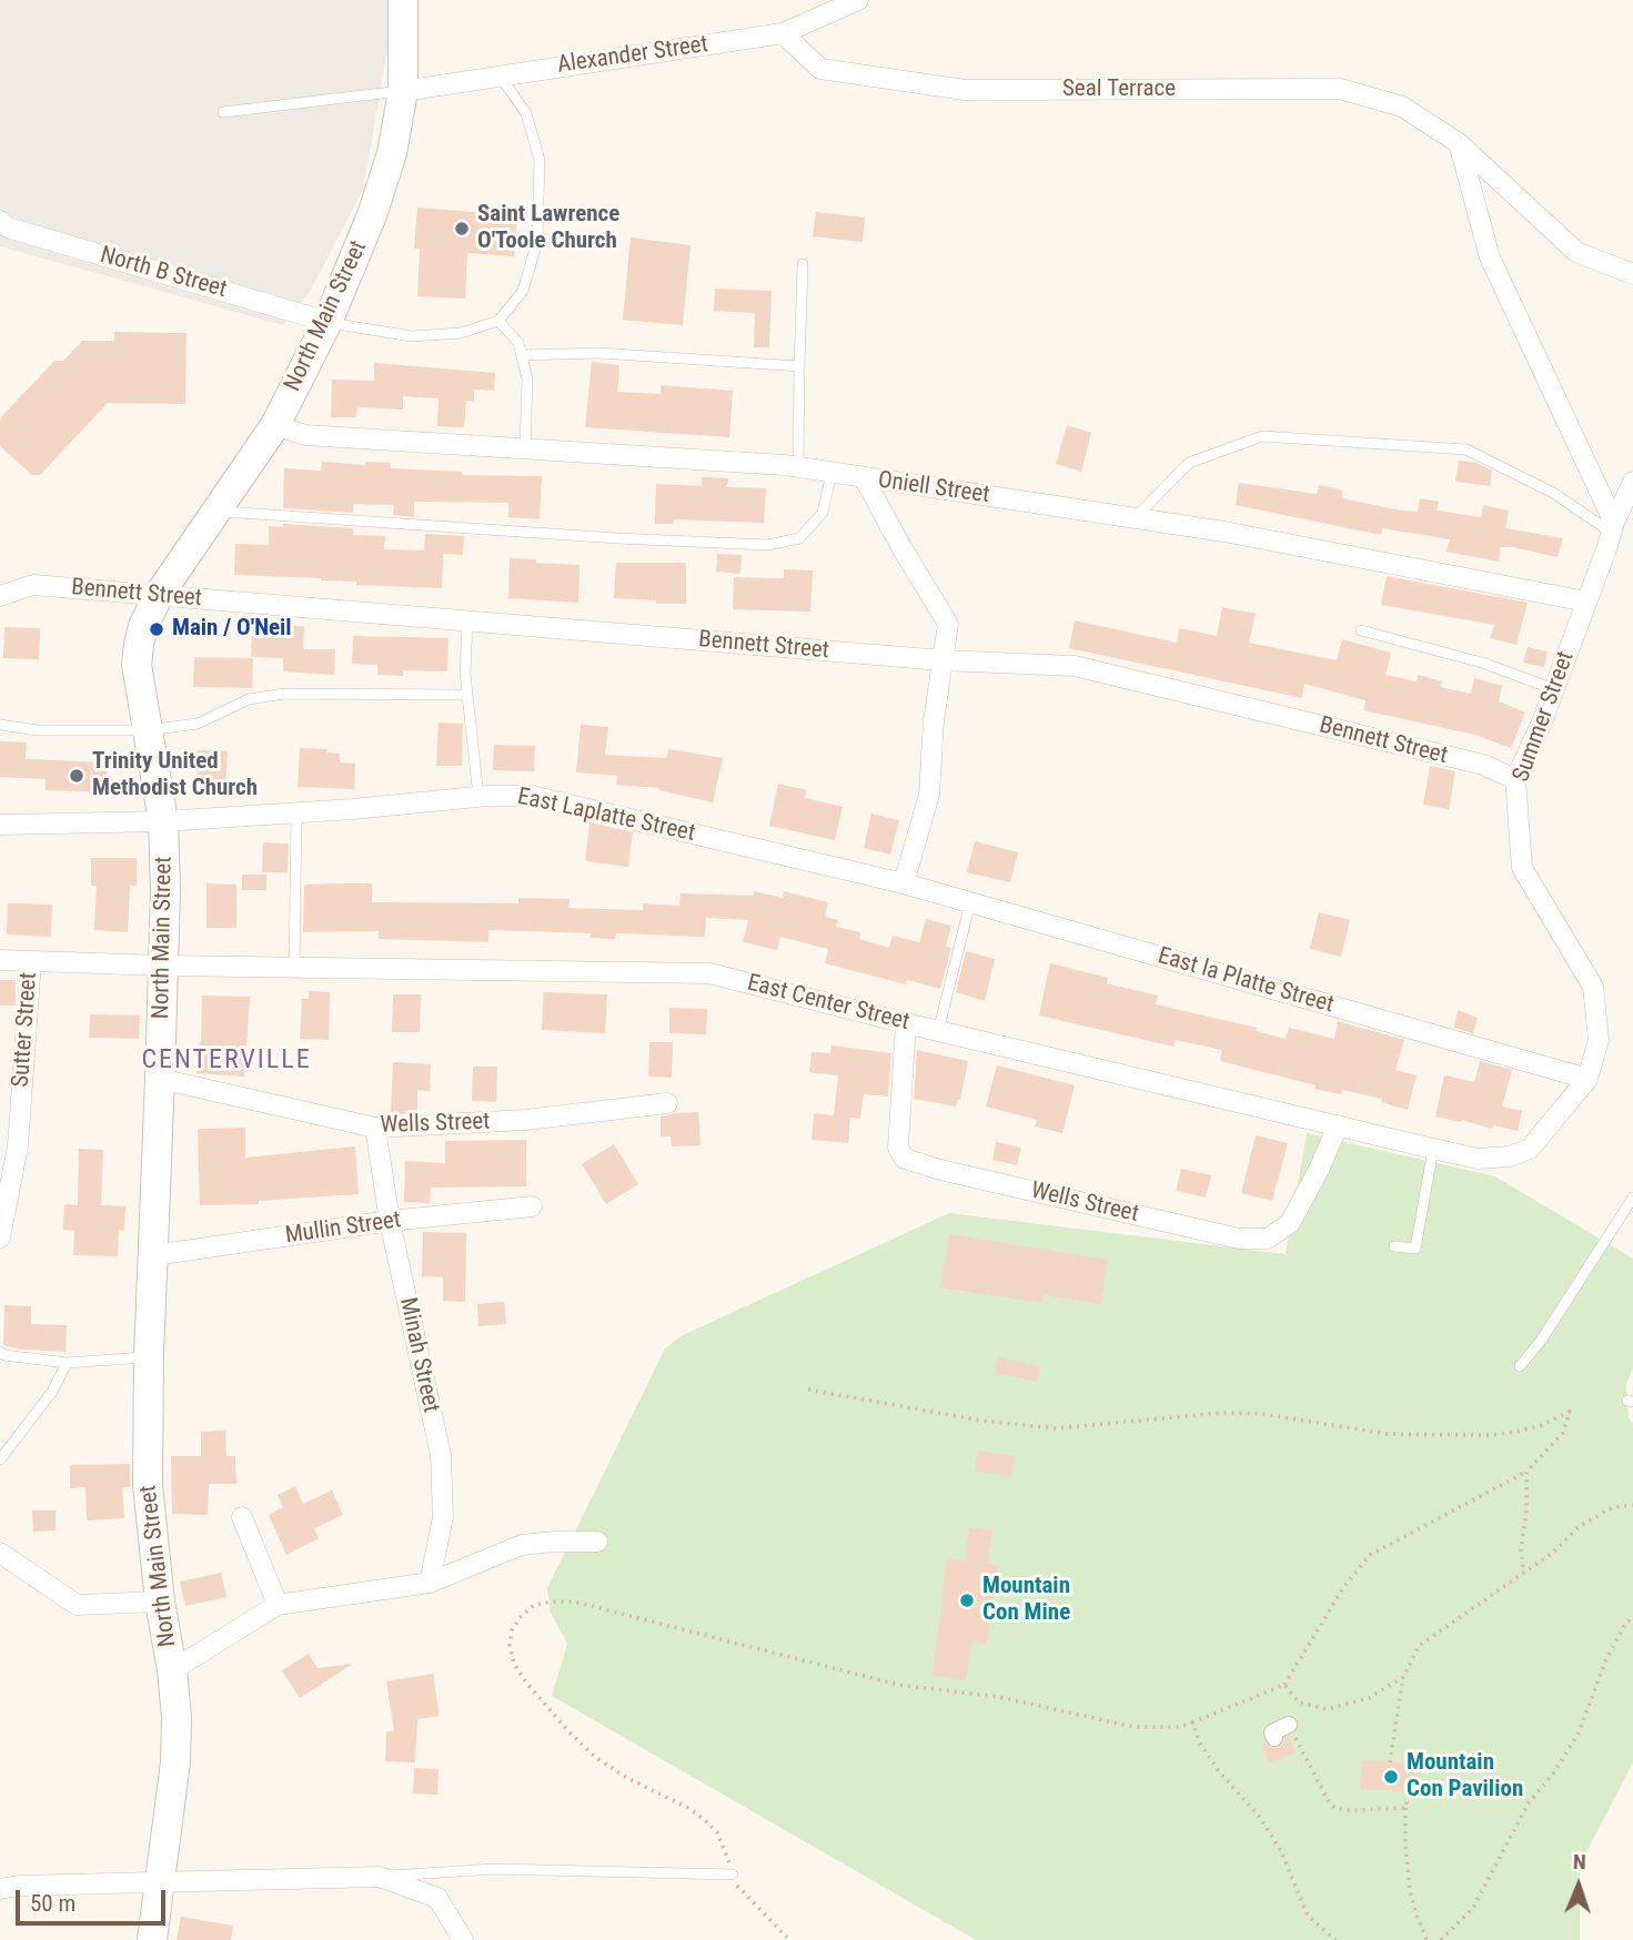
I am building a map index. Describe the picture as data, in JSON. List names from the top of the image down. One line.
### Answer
{"streets":{"main road":["North Main Street"],"street":["Alexander Street","Seal Terrace","North B Street","Oniell Street","Bennett Street","Summer Street","East Laplatte Street","East la Platte Street","East Center Street","Sutter Street","Wells Street","Mullin Street","Minah Street"]},"crossings":[["Alexander Street","Seal Terrace"],["Alexander Street","North Main Street"],["North B Street","North Main Street"],["North Main Street","Oniell Street"],["North Main Street","Bennett Street"],["North Main Street","East Laplatte Street"],["North Main Street","East Center Street"],["North Main Street","Wells Street"],["North Main Street","Mullin Street"],["Oniell Street","Summer Street"],["Bennett Street","Summer Street"],["Summer Street","East la Platte Street"],["Summer Street","East Center Street"],["East Laplatte Street","East la Platte Street"],["East Center Street","Sutter Street"],["East Center Street","Wells Street"],["Wells Street","Minah Street"],["Mullin Street","Minah Street"]],"districts":["CENTERVILLE"],"places":["Saint Lawrence O'Toole Church","Main / O'Neil","Trinity United Methodist Church","Mountain Con Mine","Mountain Con Pavilion"],"scale_bar":"50 m","north":"top"}
